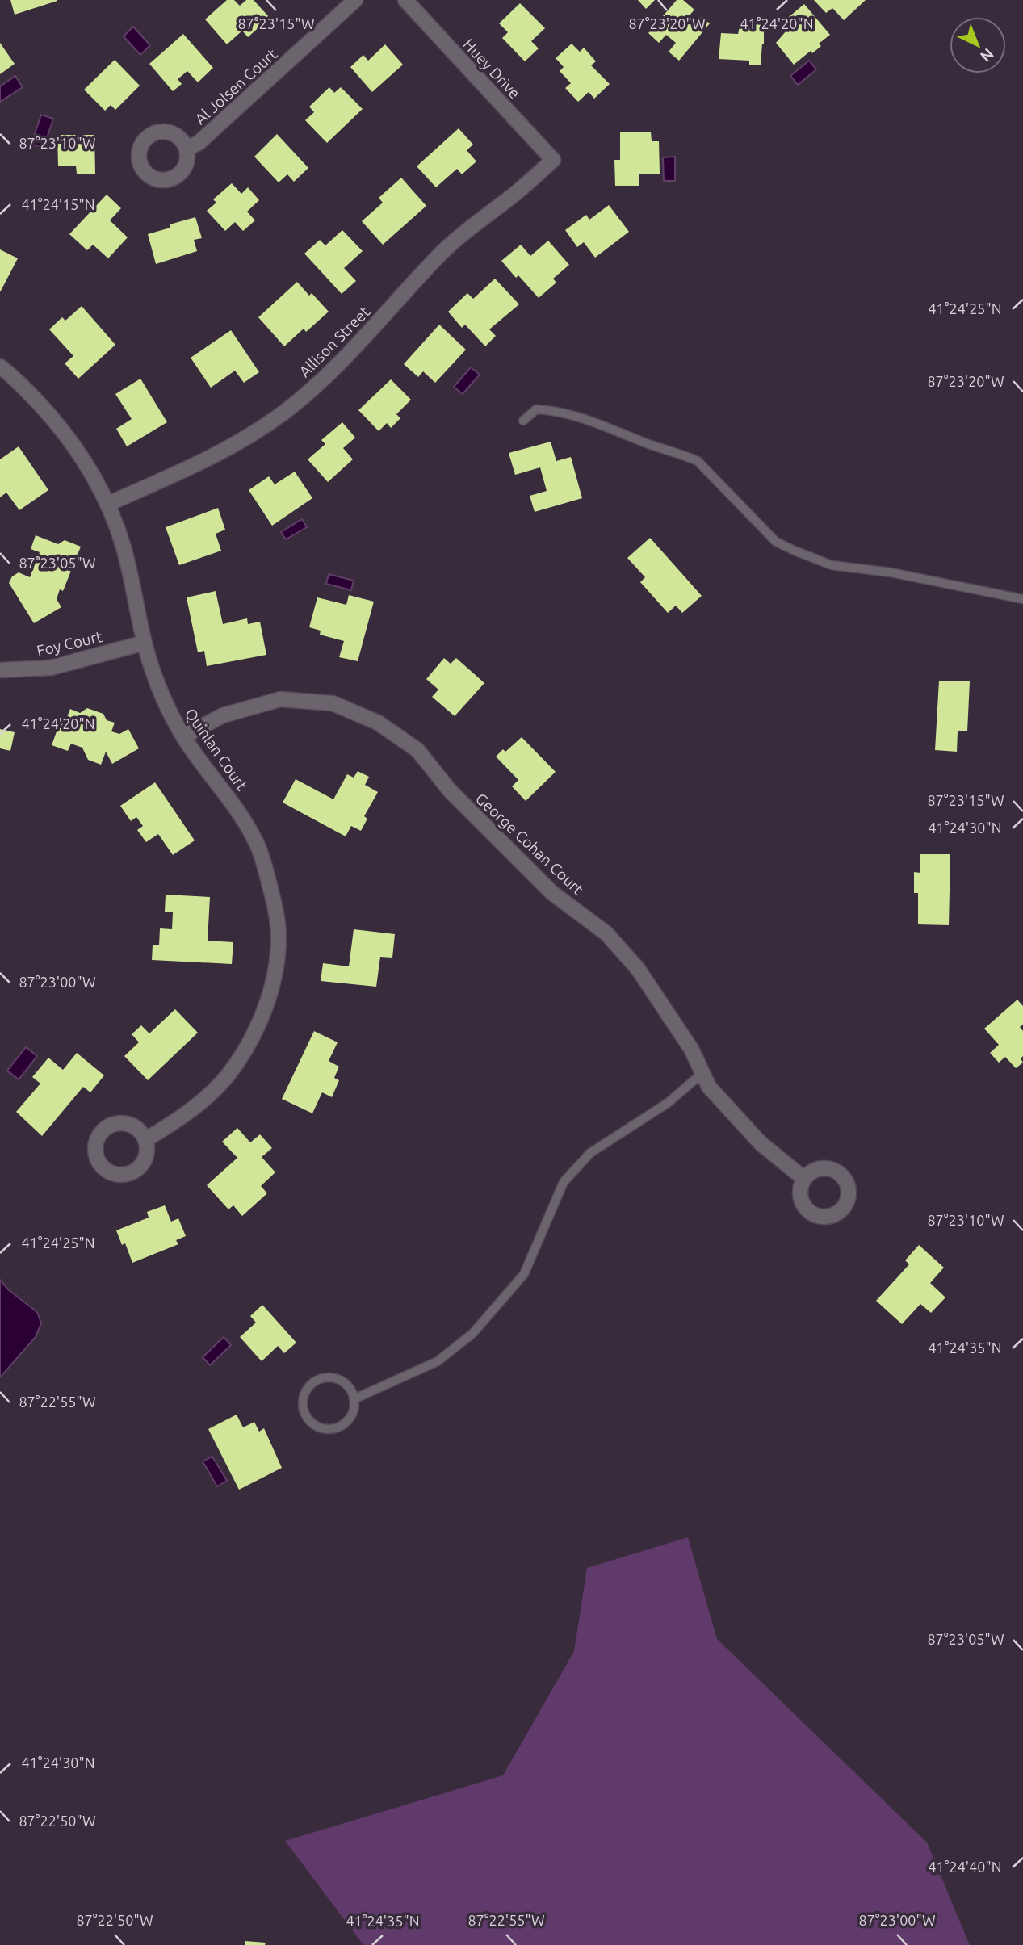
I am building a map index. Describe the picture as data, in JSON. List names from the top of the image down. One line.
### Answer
{"streets":{"street":["Huey Drive","Al Jolsen Court","Allison Street","Foy Court","Quinlan Court","George Cohan Court"]},"crossings":[["Huey Drive","Allison Street"],["Allison Street","Quinlan Court"],["Foy Court","Quinlan Court"],["Quinlan Court","George Cohan Court"]],"north":"bottom right","coordinates":["41°24'20\"N","87°23'20\"W","87°23'15\"W","87°23'10\"W","41°24'15\"N","41°24'25\"N","87°23'05\"W","41°24'30\"N","87°23'00\"W","41°24'35\"N","87°22'55\"W","87°22'50\"W","41°24'40\"N"]}
